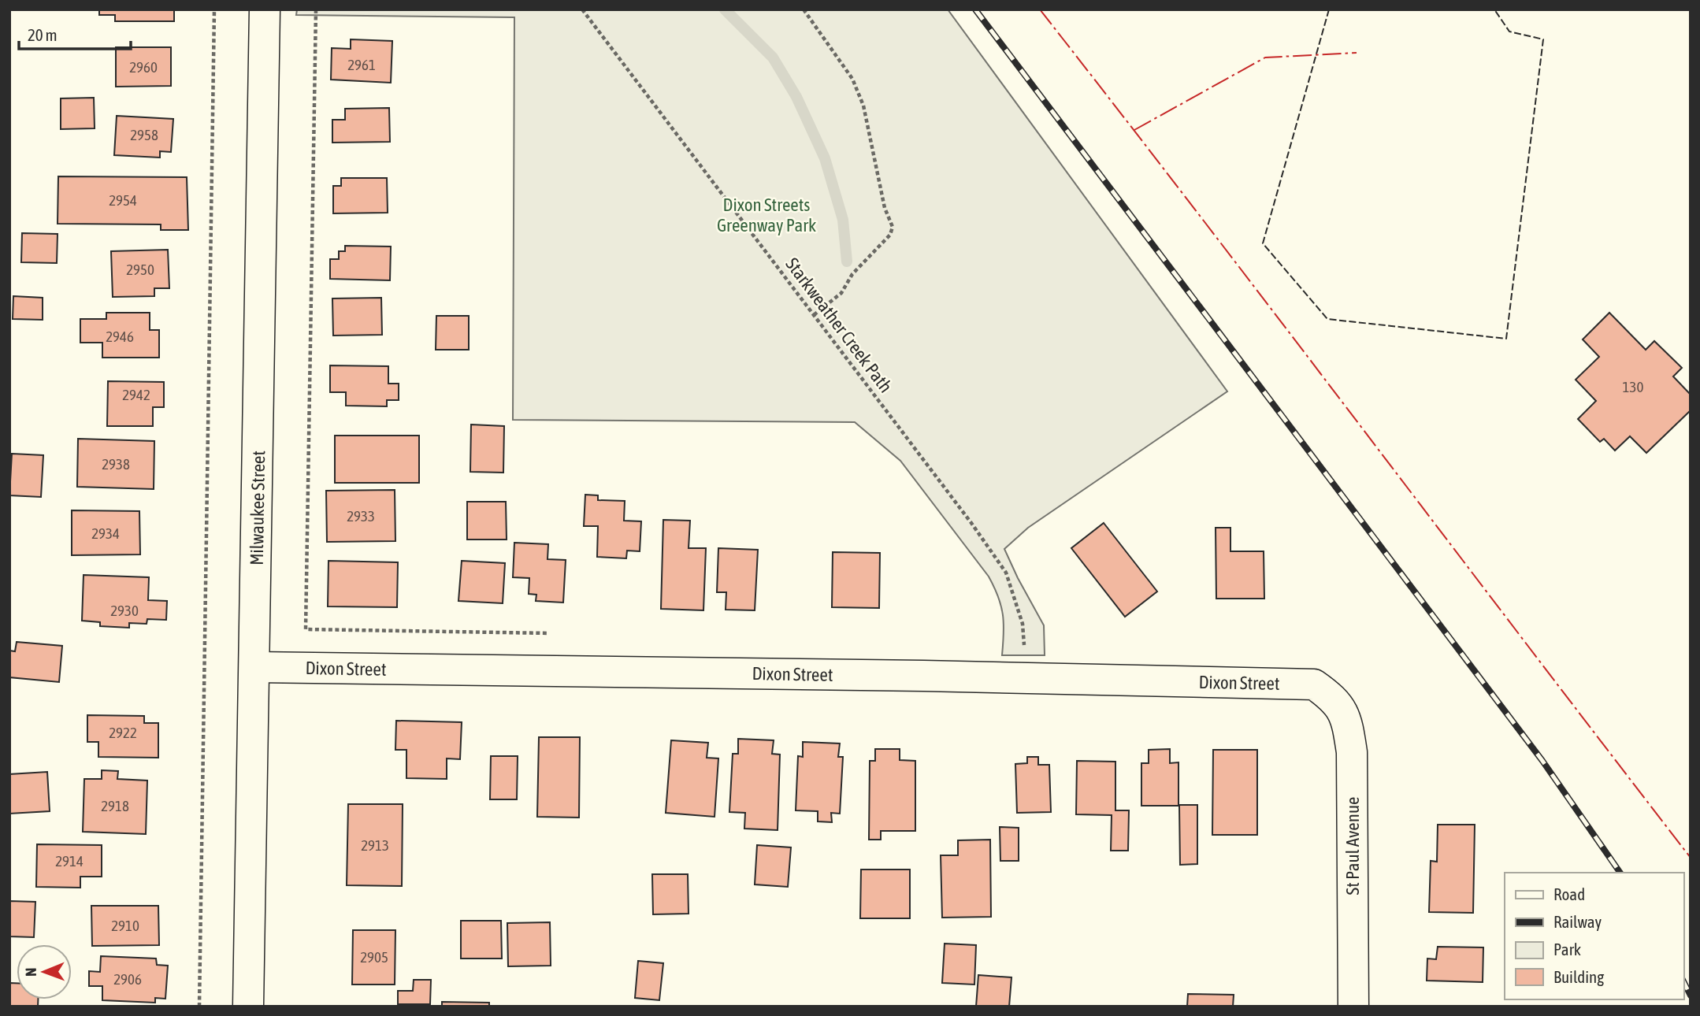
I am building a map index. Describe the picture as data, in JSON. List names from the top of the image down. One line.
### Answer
{"streets":{"street":["Milwaukee Street","Dixon Street","St Paul Avenue"],"path":["Starkweather Creek Path"]},"crossings":[["Starkweather Creek Path","Dixon Street"],["Milwaukee Street","Dixon Street"],["Dixon Street","St Paul Avenue"]],"parks":["Dixon Streets Greenway Park"],"house_numbers":["2961","2960","2958","2954","2950","2946","130","2942","2938","2933","2934","2930","2922","2918","2913","2914","2910","2905","2906"],"legend":["Road","Railway","Park","Building"],"scale_bar":"20 m","north":"left"}
